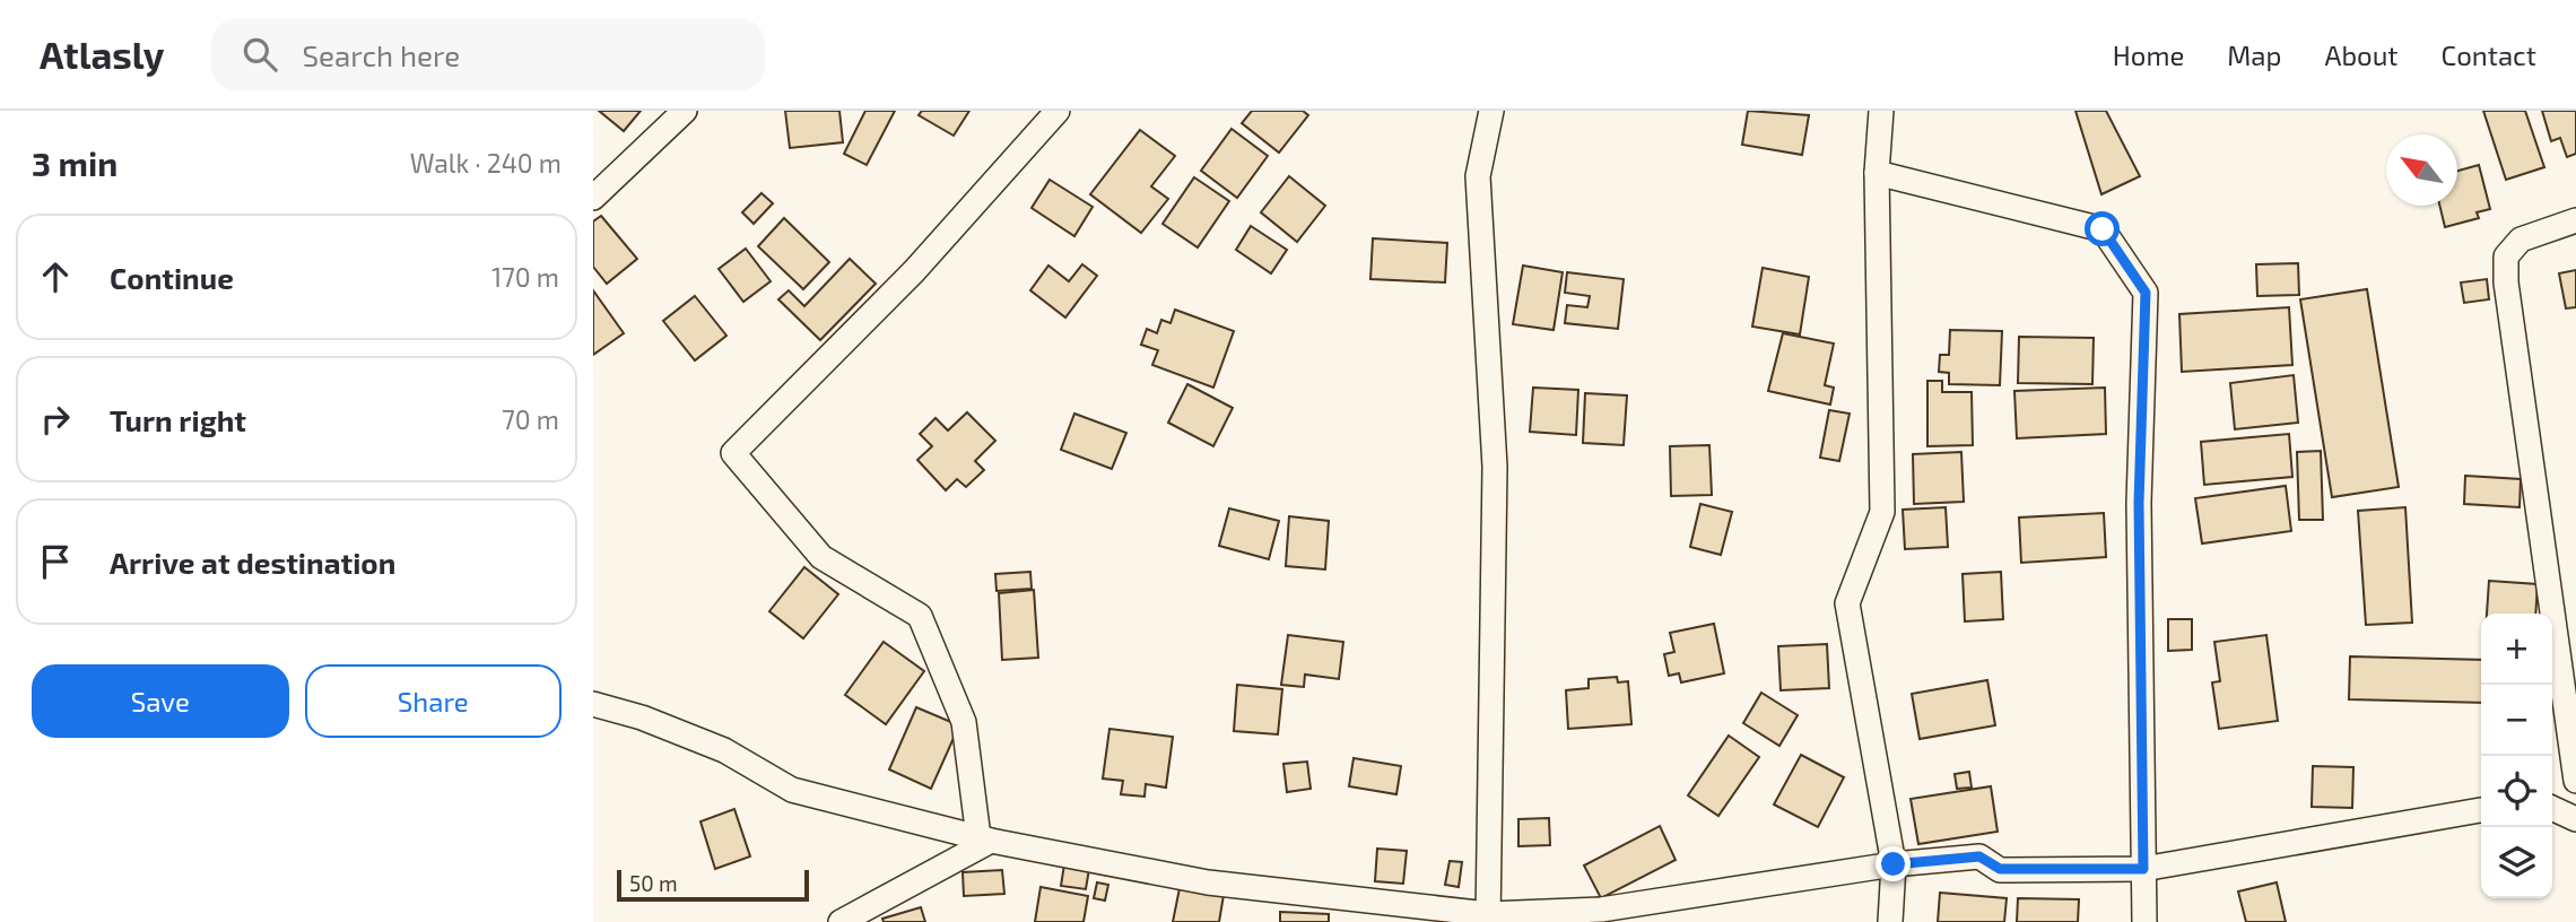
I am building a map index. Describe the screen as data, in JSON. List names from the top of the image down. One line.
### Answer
{"scale_bar":"50 m","north":"top left","page":{"header":"Atlasly","search":"Search here","nav":["Home","Map","About","Contact"],"heading":["3 min","Walk · 240 m"],"list":[["Continue","170 m"],["Turn right","70 m"],"Arrive at destination"],"map_buttons":["+","−"],"buttons":["Save","Share"],"scale":"50 m"}}
